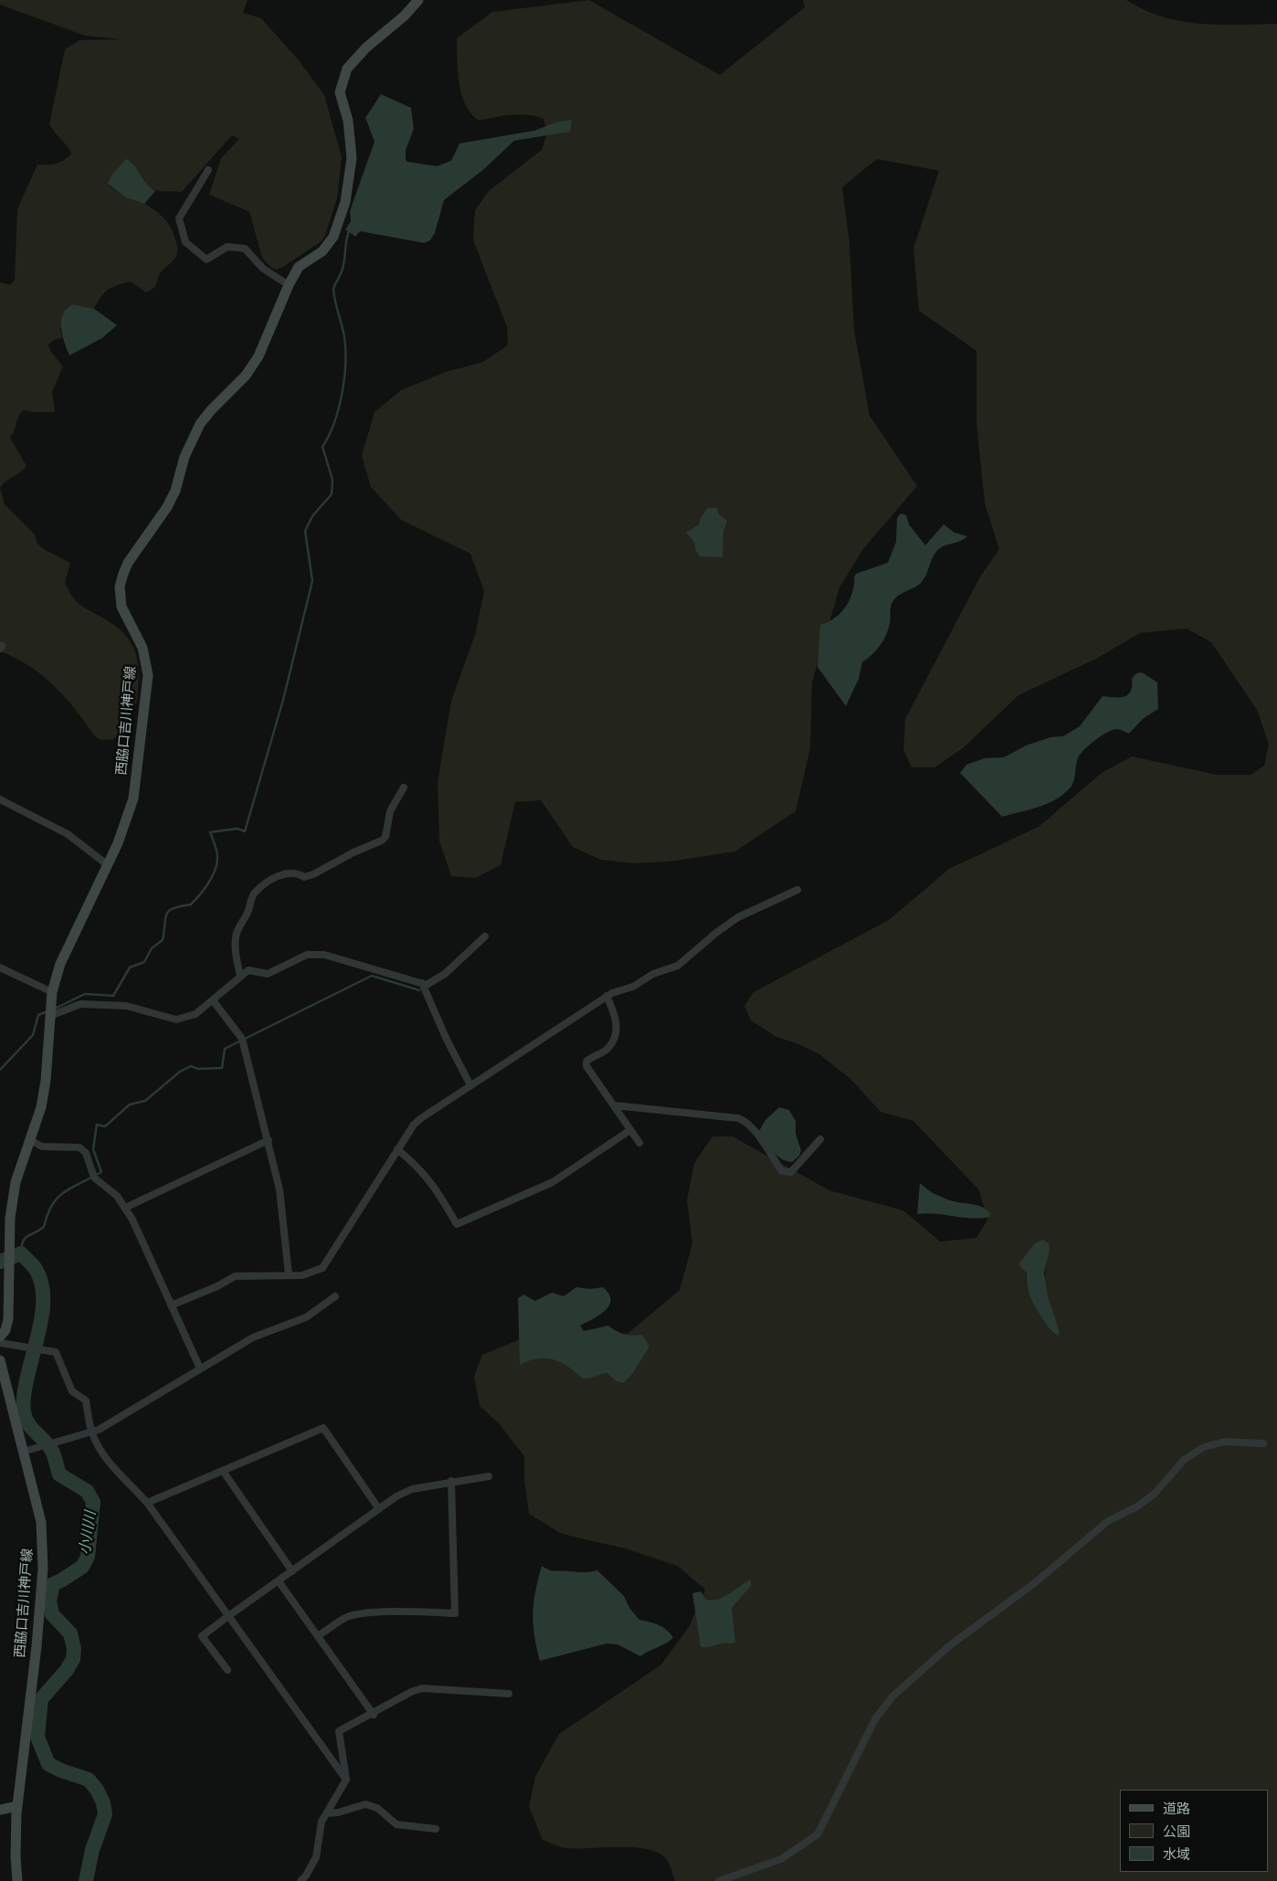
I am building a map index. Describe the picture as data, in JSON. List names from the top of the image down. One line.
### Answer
{"streets":{"main road":["西脇口吉川神戸線"]},"water":["小川川"],"legend":["道路","公園","水域"]}
